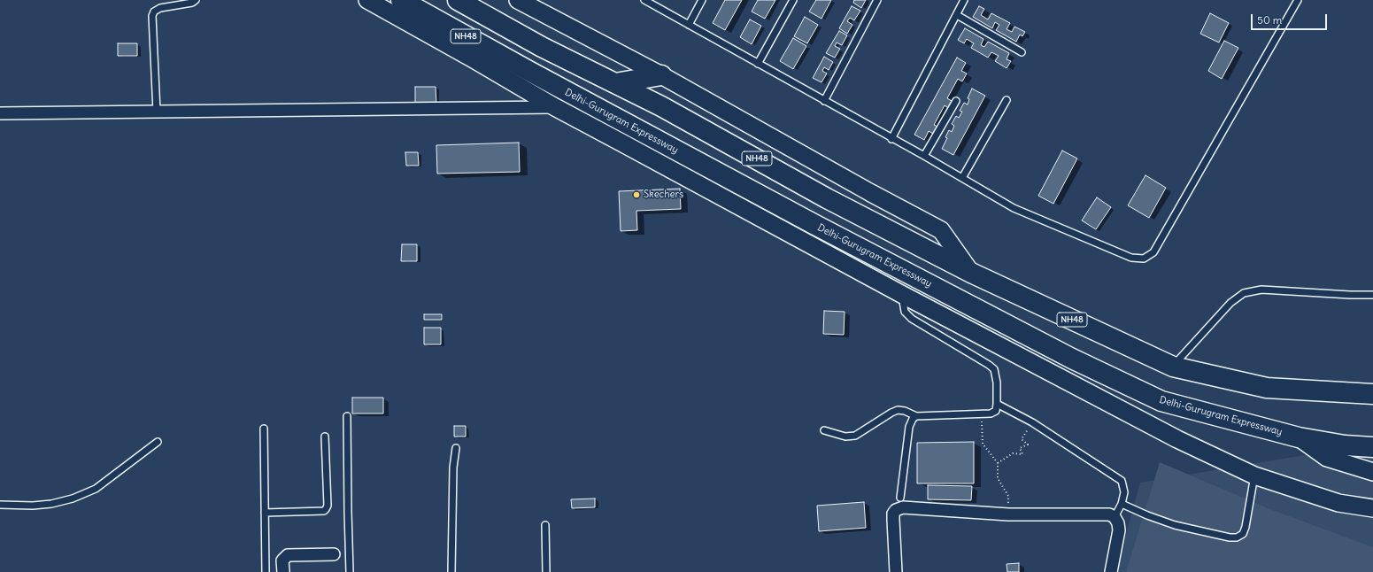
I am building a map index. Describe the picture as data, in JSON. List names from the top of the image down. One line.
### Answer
{"streets":{"highway":["NH48","Delhi-Gurugram Expressway"]},"places":["Skechers"],"scale_bar":"50 m"}
